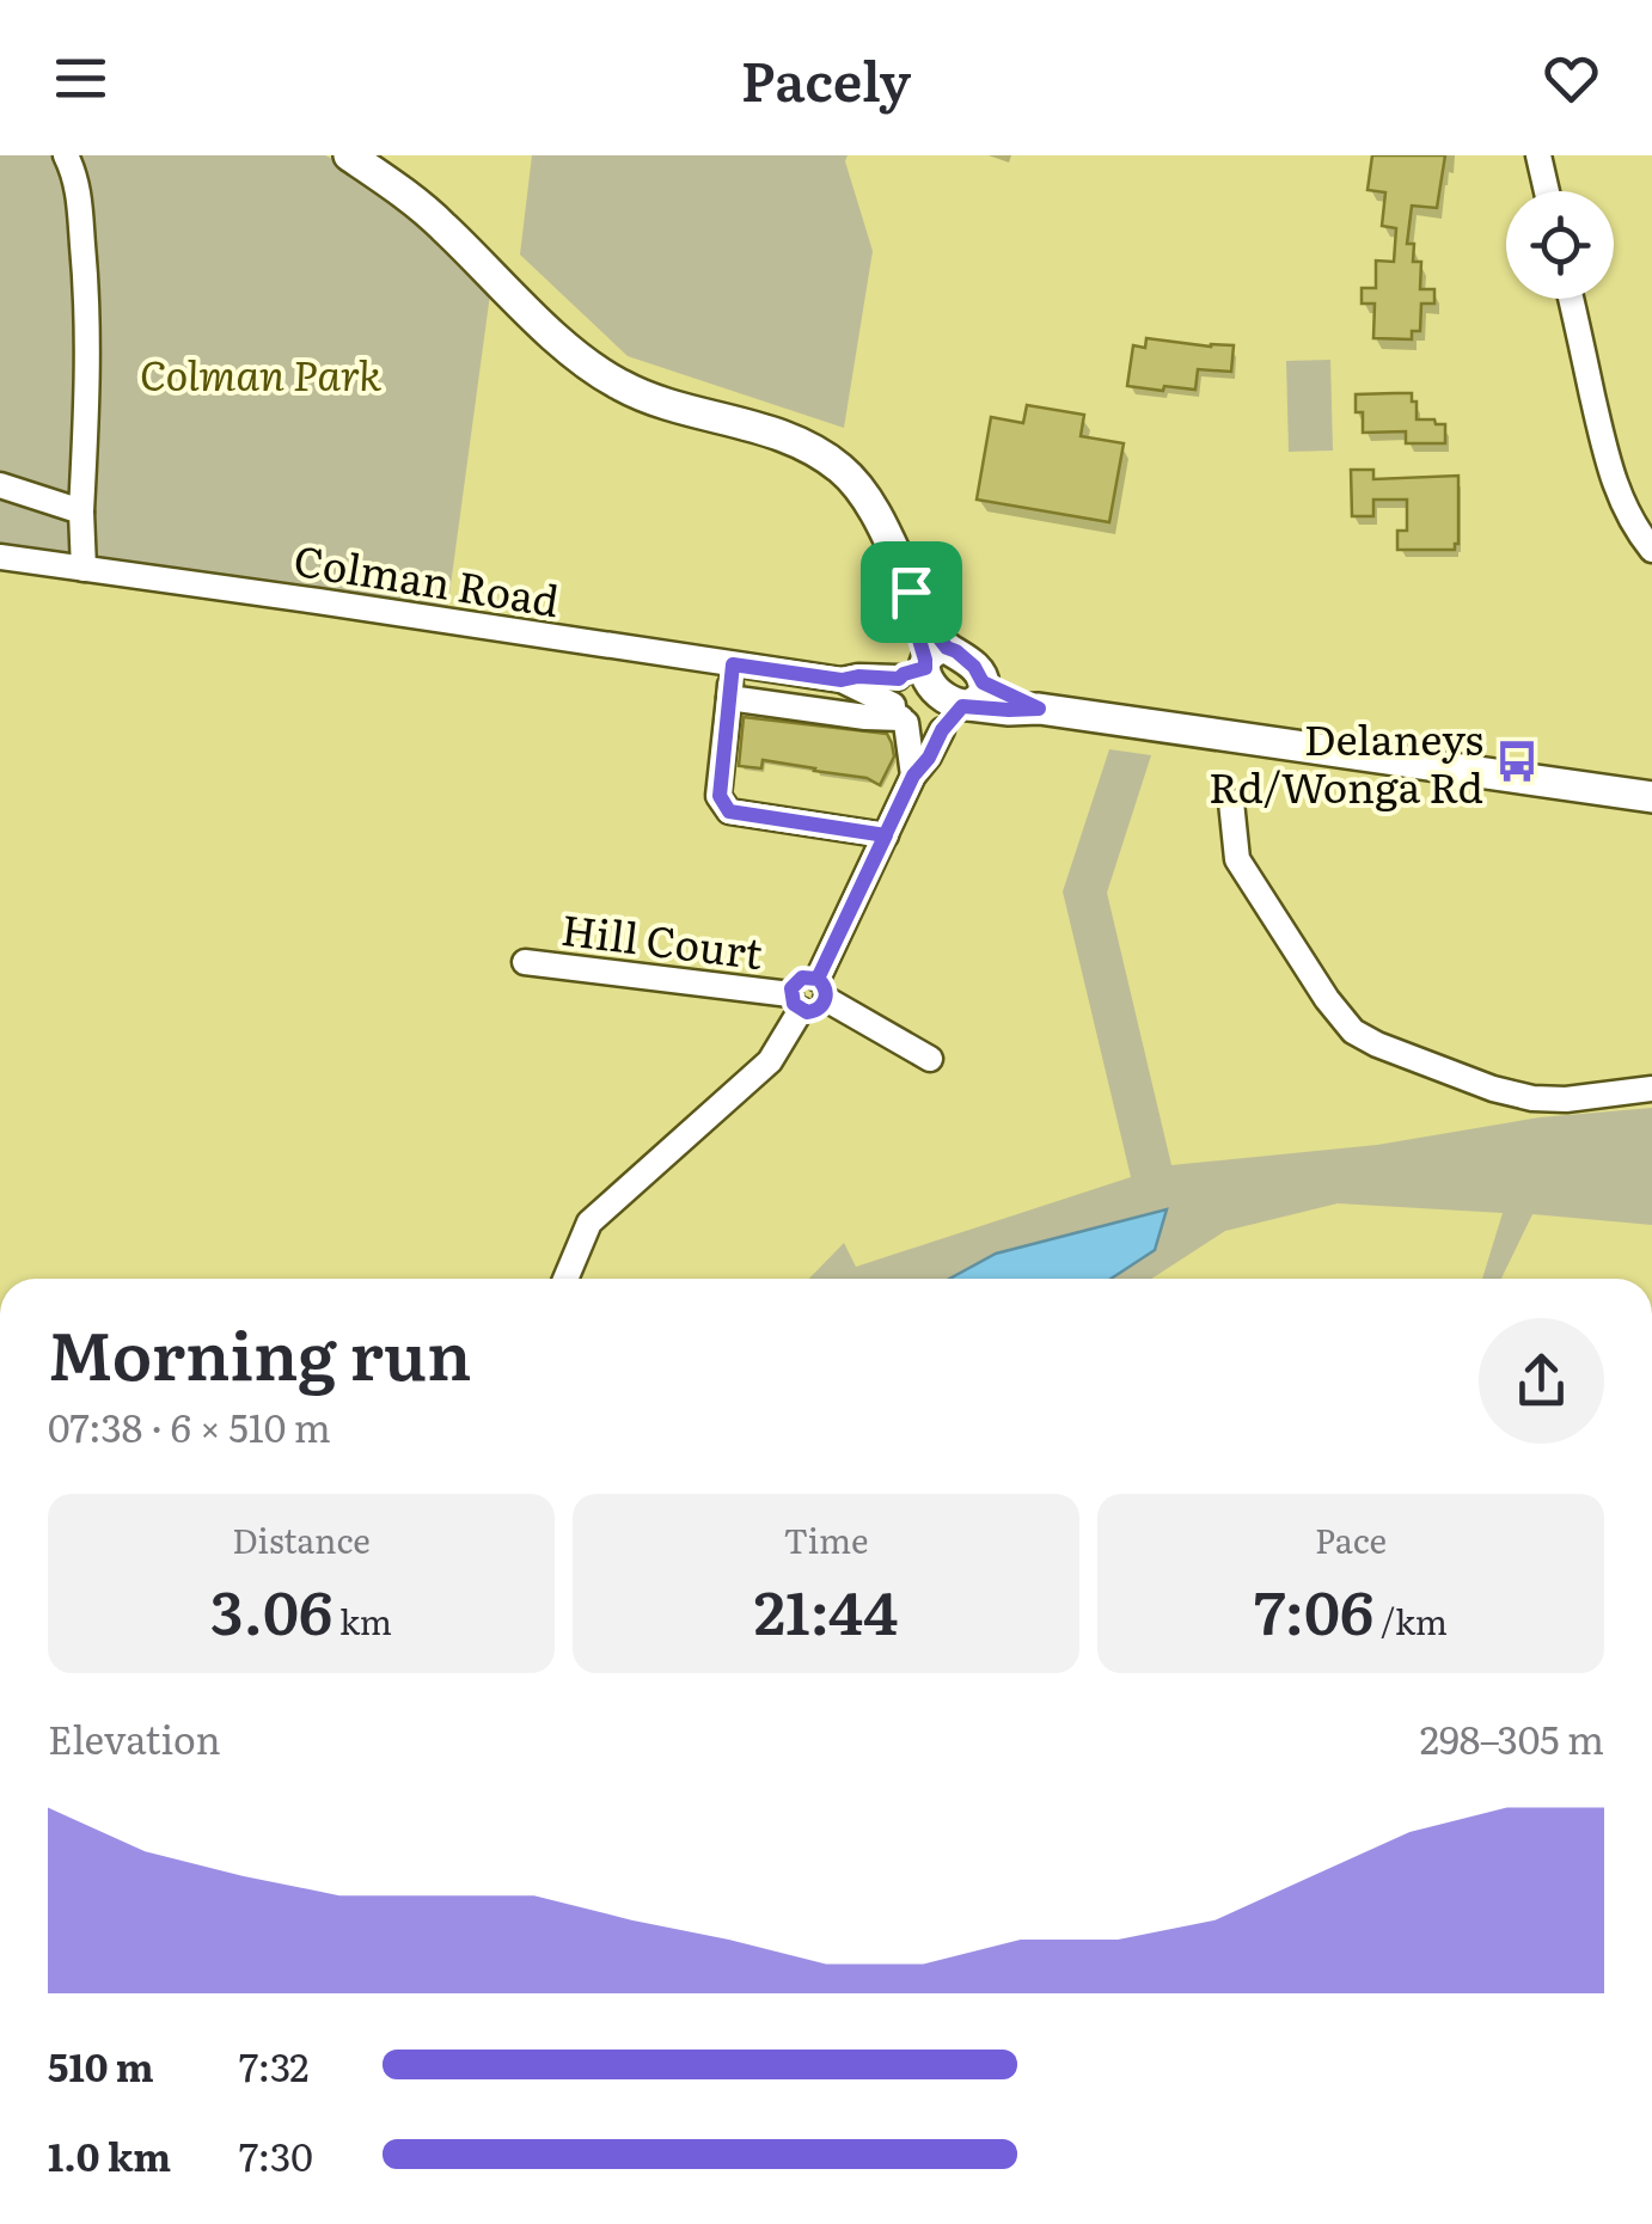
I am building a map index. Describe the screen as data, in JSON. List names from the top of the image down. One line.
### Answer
{"streets":{"street":["Colman Road","Hill Court"]},"parks":["Colman Park"],"places":{"bus stop":["Delaneys Rd/Wonga Rd"]},"page":{"header":"Pacely","heading":["Morning run","07:38 · 6 × 510 m"],"stats":[["Distance","3.06 km"],["Time","21:44"],["Pace","7:06 /km"]],"chart":["Elevation","298–305 m"],"list":[{"name":"510 m","note":"7:32"},{"name":"1.0 km","note":"7:30"}]}}
